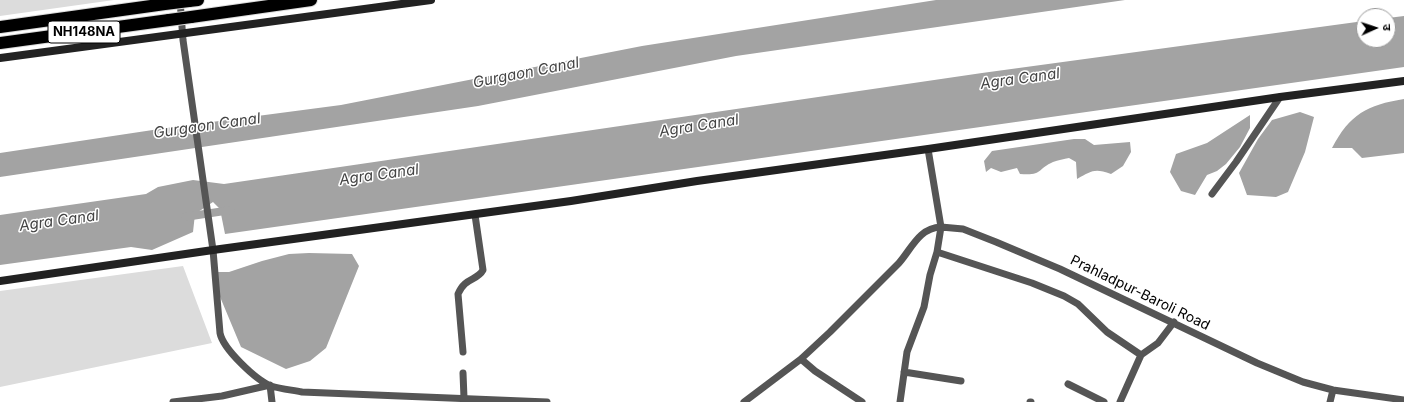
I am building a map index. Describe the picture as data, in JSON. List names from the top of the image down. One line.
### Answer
{"streets":{"highway":["NH148NA"],"street":["Prahladpur-Baroli Road"]},"water":["Gurgaon Canal","Agra Canal"],"north":"right"}
